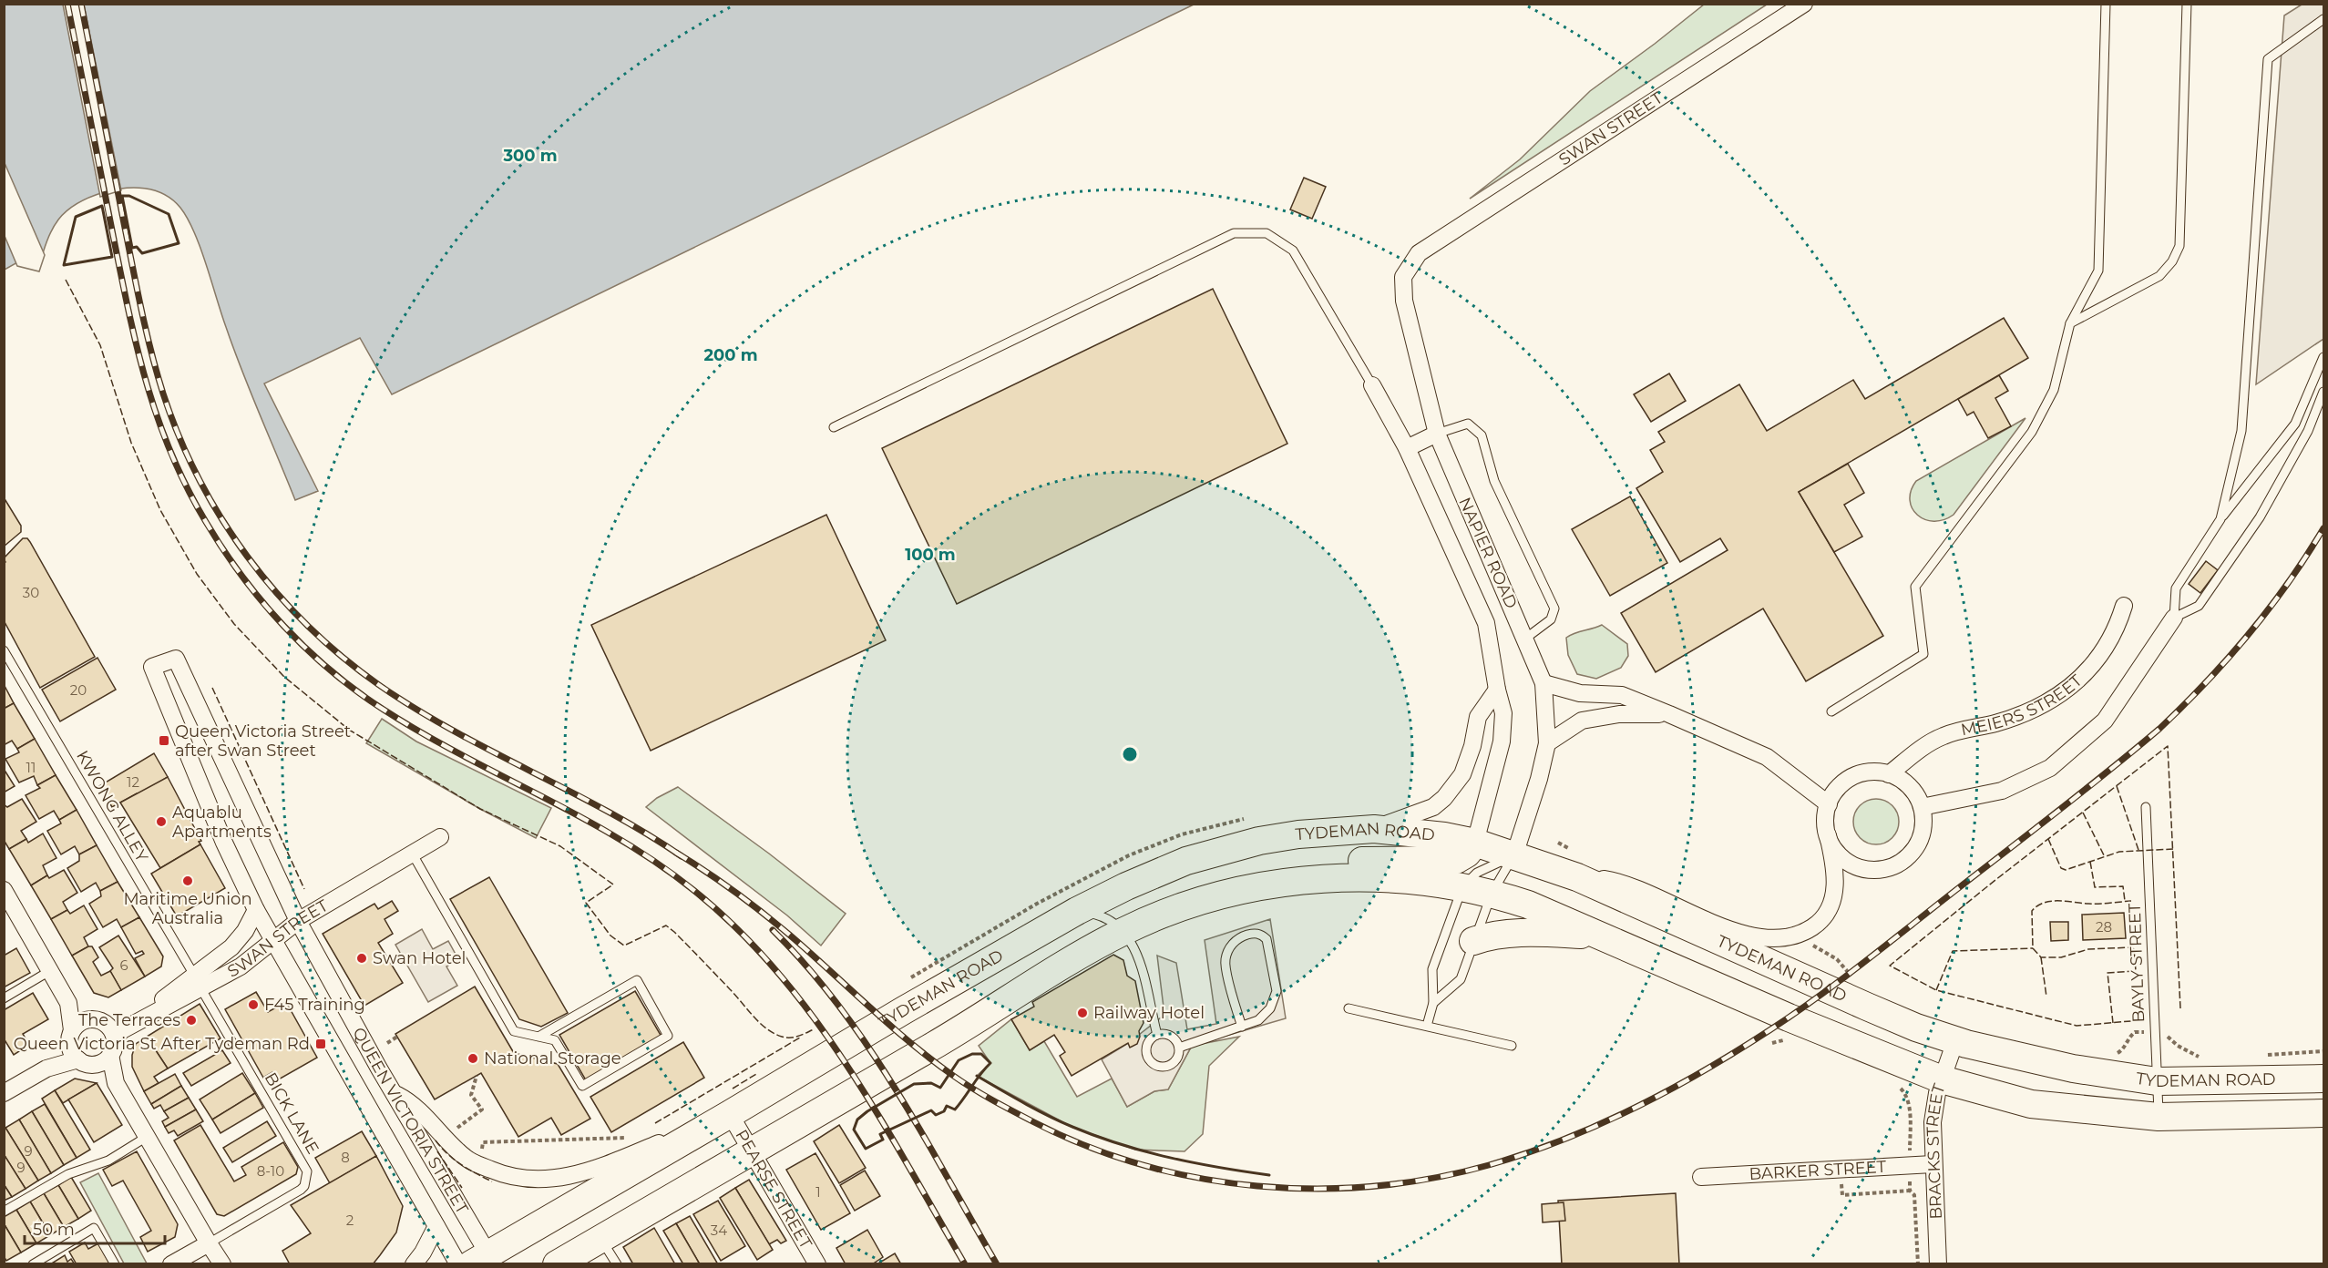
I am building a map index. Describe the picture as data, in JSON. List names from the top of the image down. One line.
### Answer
{"streets":{"main road":["TYDEMAN ROAD"],"street":["SWAN STREET","NAPIER ROAD","MEIERS STREET","QUEEN VICTORIA STREET","BRACKS STREET","BARKER STREET","PEARSE STREET"],"lane":["KWONG ALLEY","BAYLY STREET","BICK LANE"]},"crossings":[["SWAN STREET","NAPIER ROAD"],["SWAN STREET","KWONG ALLEY"],["SWAN STREET","BICK LANE"],["SWAN STREET","QUEEN VICTORIA STREET"],["NAPIER ROAD","TYDEMAN ROAD"],["KWONG ALLEY","BICK LANE"],["TYDEMAN ROAD","BAYLY STREET"],["TYDEMAN ROAD","QUEEN VICTORIA STREET"],["TYDEMAN ROAD","BRACKS STREET"],["TYDEMAN ROAD","PEARSE STREET"],["BRACKS STREET","BARKER STREET"]],"places":{"transit":["Queen Victoria Street after Swan Street","Queen Victoria St After Tydeman Rd"],"other":["Aquablu Apartments","Maritime Union Australia","Swan Hotel","F45 Training","Railway Hotel","The Terraces","National Storage"]},"house_numbers":["30","20","11","12","28","6","9","8","9","8-10","1","2","34"],"scale_bar":"50 m","rings":["300 m","200 m","100 m"]}
